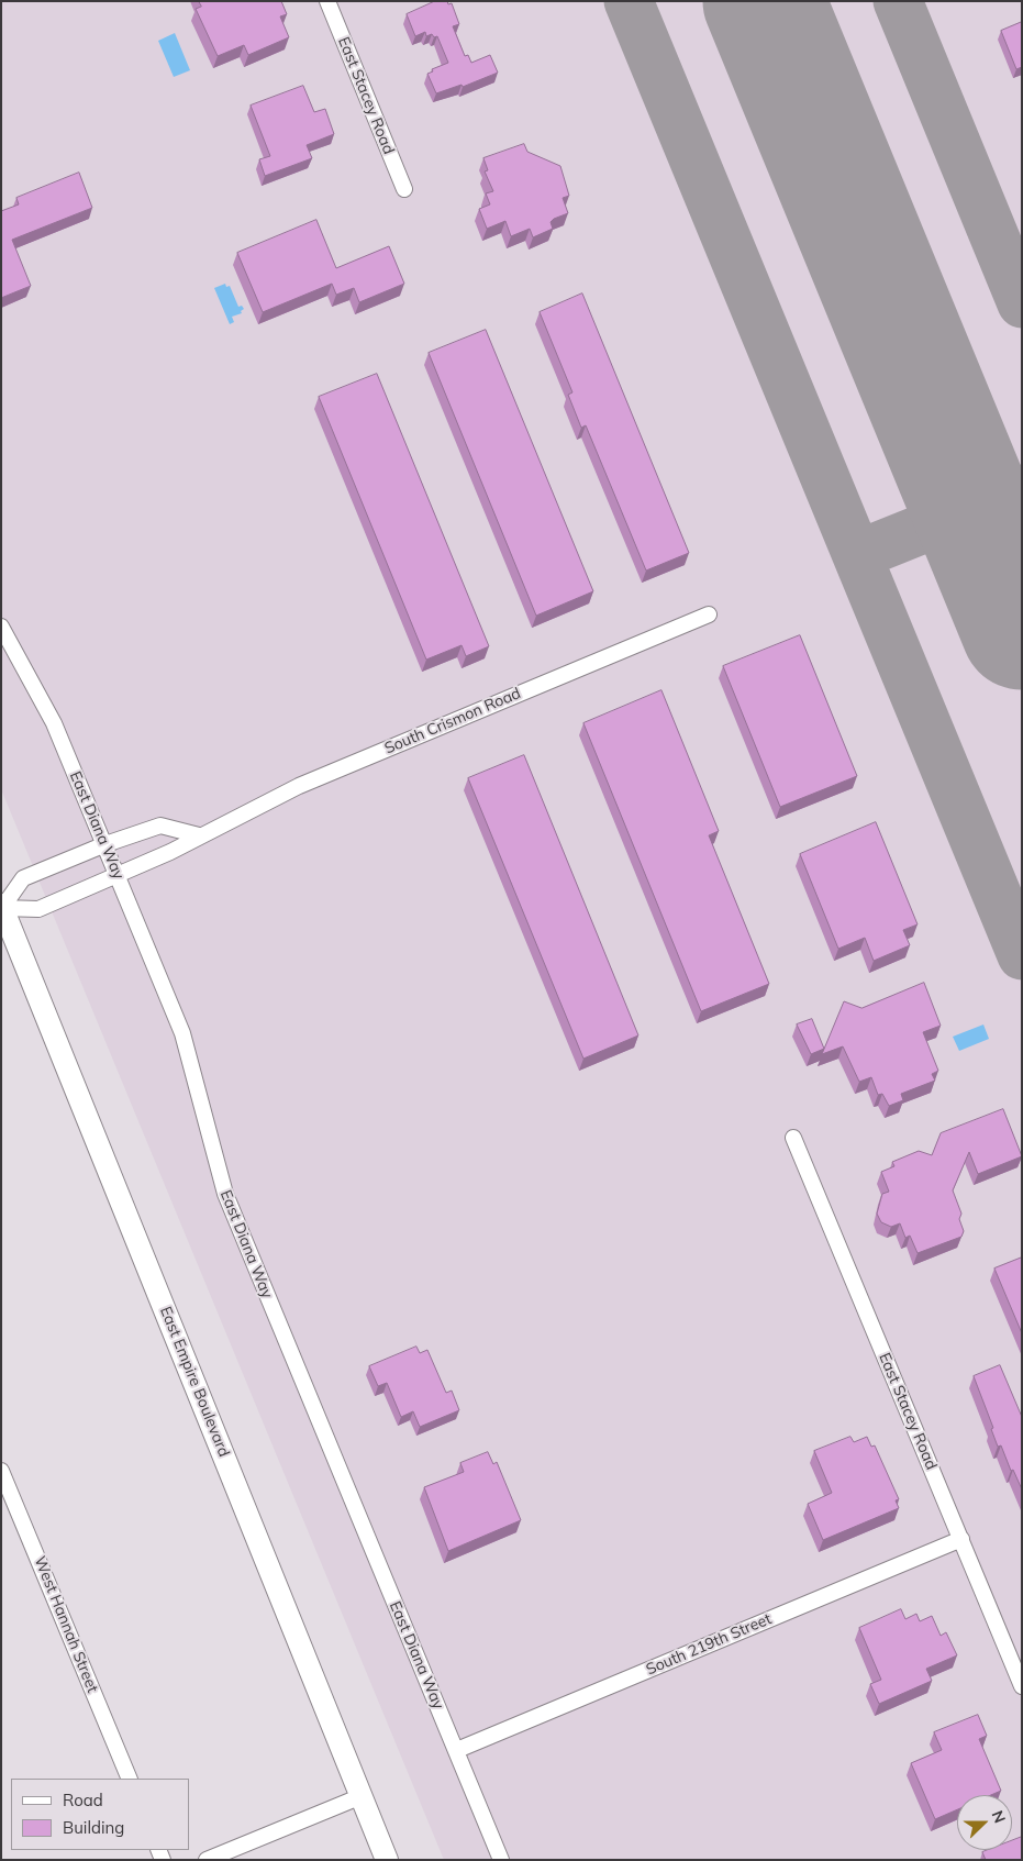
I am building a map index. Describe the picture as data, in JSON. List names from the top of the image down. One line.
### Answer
{"streets":{"street":["East Stacey Road","South Crismon Road","East Diana Way","East Empire Boulevard","West Hannah Street","South 219th Street"]},"crossings":[["East Stacey Road","South 219th Street"],["South Crismon Road","East Diana Way"],["South Crismon Road","East Empire Boulevard"],["East Diana Way","South 219th Street"]],"legend":["Road","Building"],"north":"right"}
